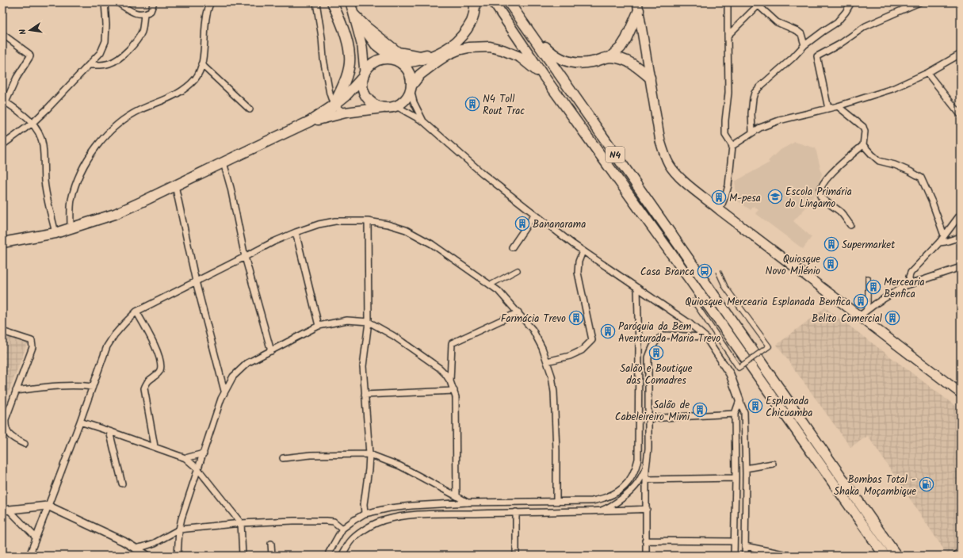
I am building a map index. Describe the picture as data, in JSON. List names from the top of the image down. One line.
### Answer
{"streets":{"main road":["N4"]},"places":{"building":["N4 Toll Rout Trac","M-pesa","Bananarama","Supermarket","Quiosque Novo Milénio","Mercearia Benfica","Quiosque Mercearia Esplanada Benfica","Farmácia Trevo","Belito Comercial","Paróquia da Bem Aventurada Maria Trevo","Salão e Boutique das Comadres","Esplanada Chicuamba","Salão de Cabeleireiro Mimi"],"school or university":["Escola Primária do Lingamo"],"bus stop":["Casa Branca"],"fuel station":["Bombas Total - Shaka Moçambique"]},"north":"left"}
